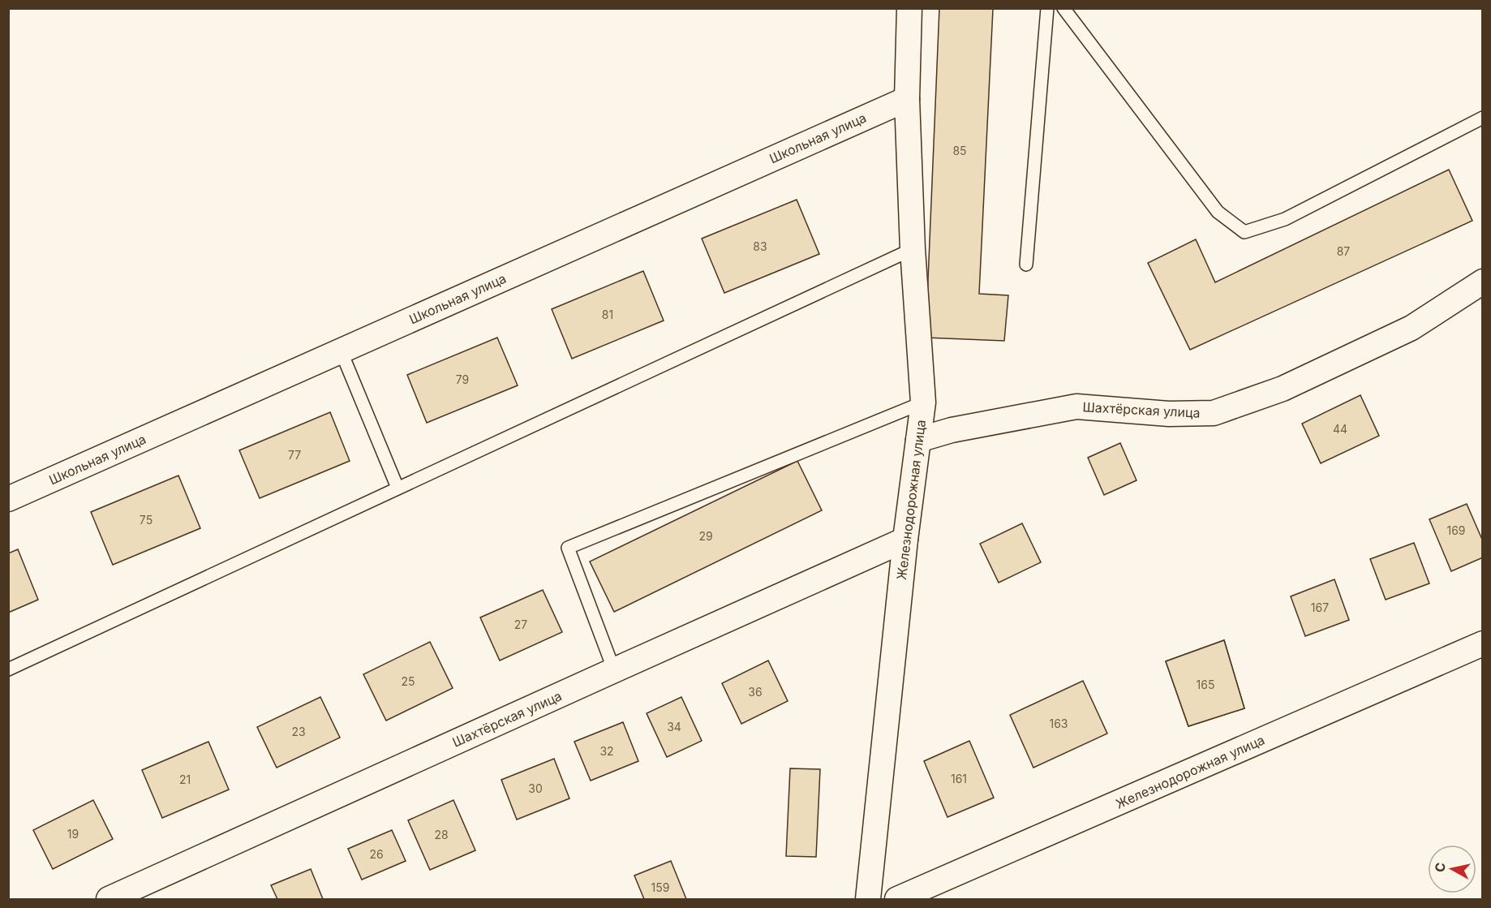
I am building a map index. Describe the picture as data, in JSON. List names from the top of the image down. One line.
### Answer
{"streets":{"street":["Школьная улица","Шахтёрская улица","Железнодорожная улица"]},"crossings":[["Школьная улица","Железнодорожная улица"],["Шахтёрская улица","Железнодорожная улица"]],"house_numbers":["85","83","87","81","79","44","77","75","169","29","167","27","25","165","36","163","34","23","32","161","21","30","19","28","26","159"],"north":"left"}
